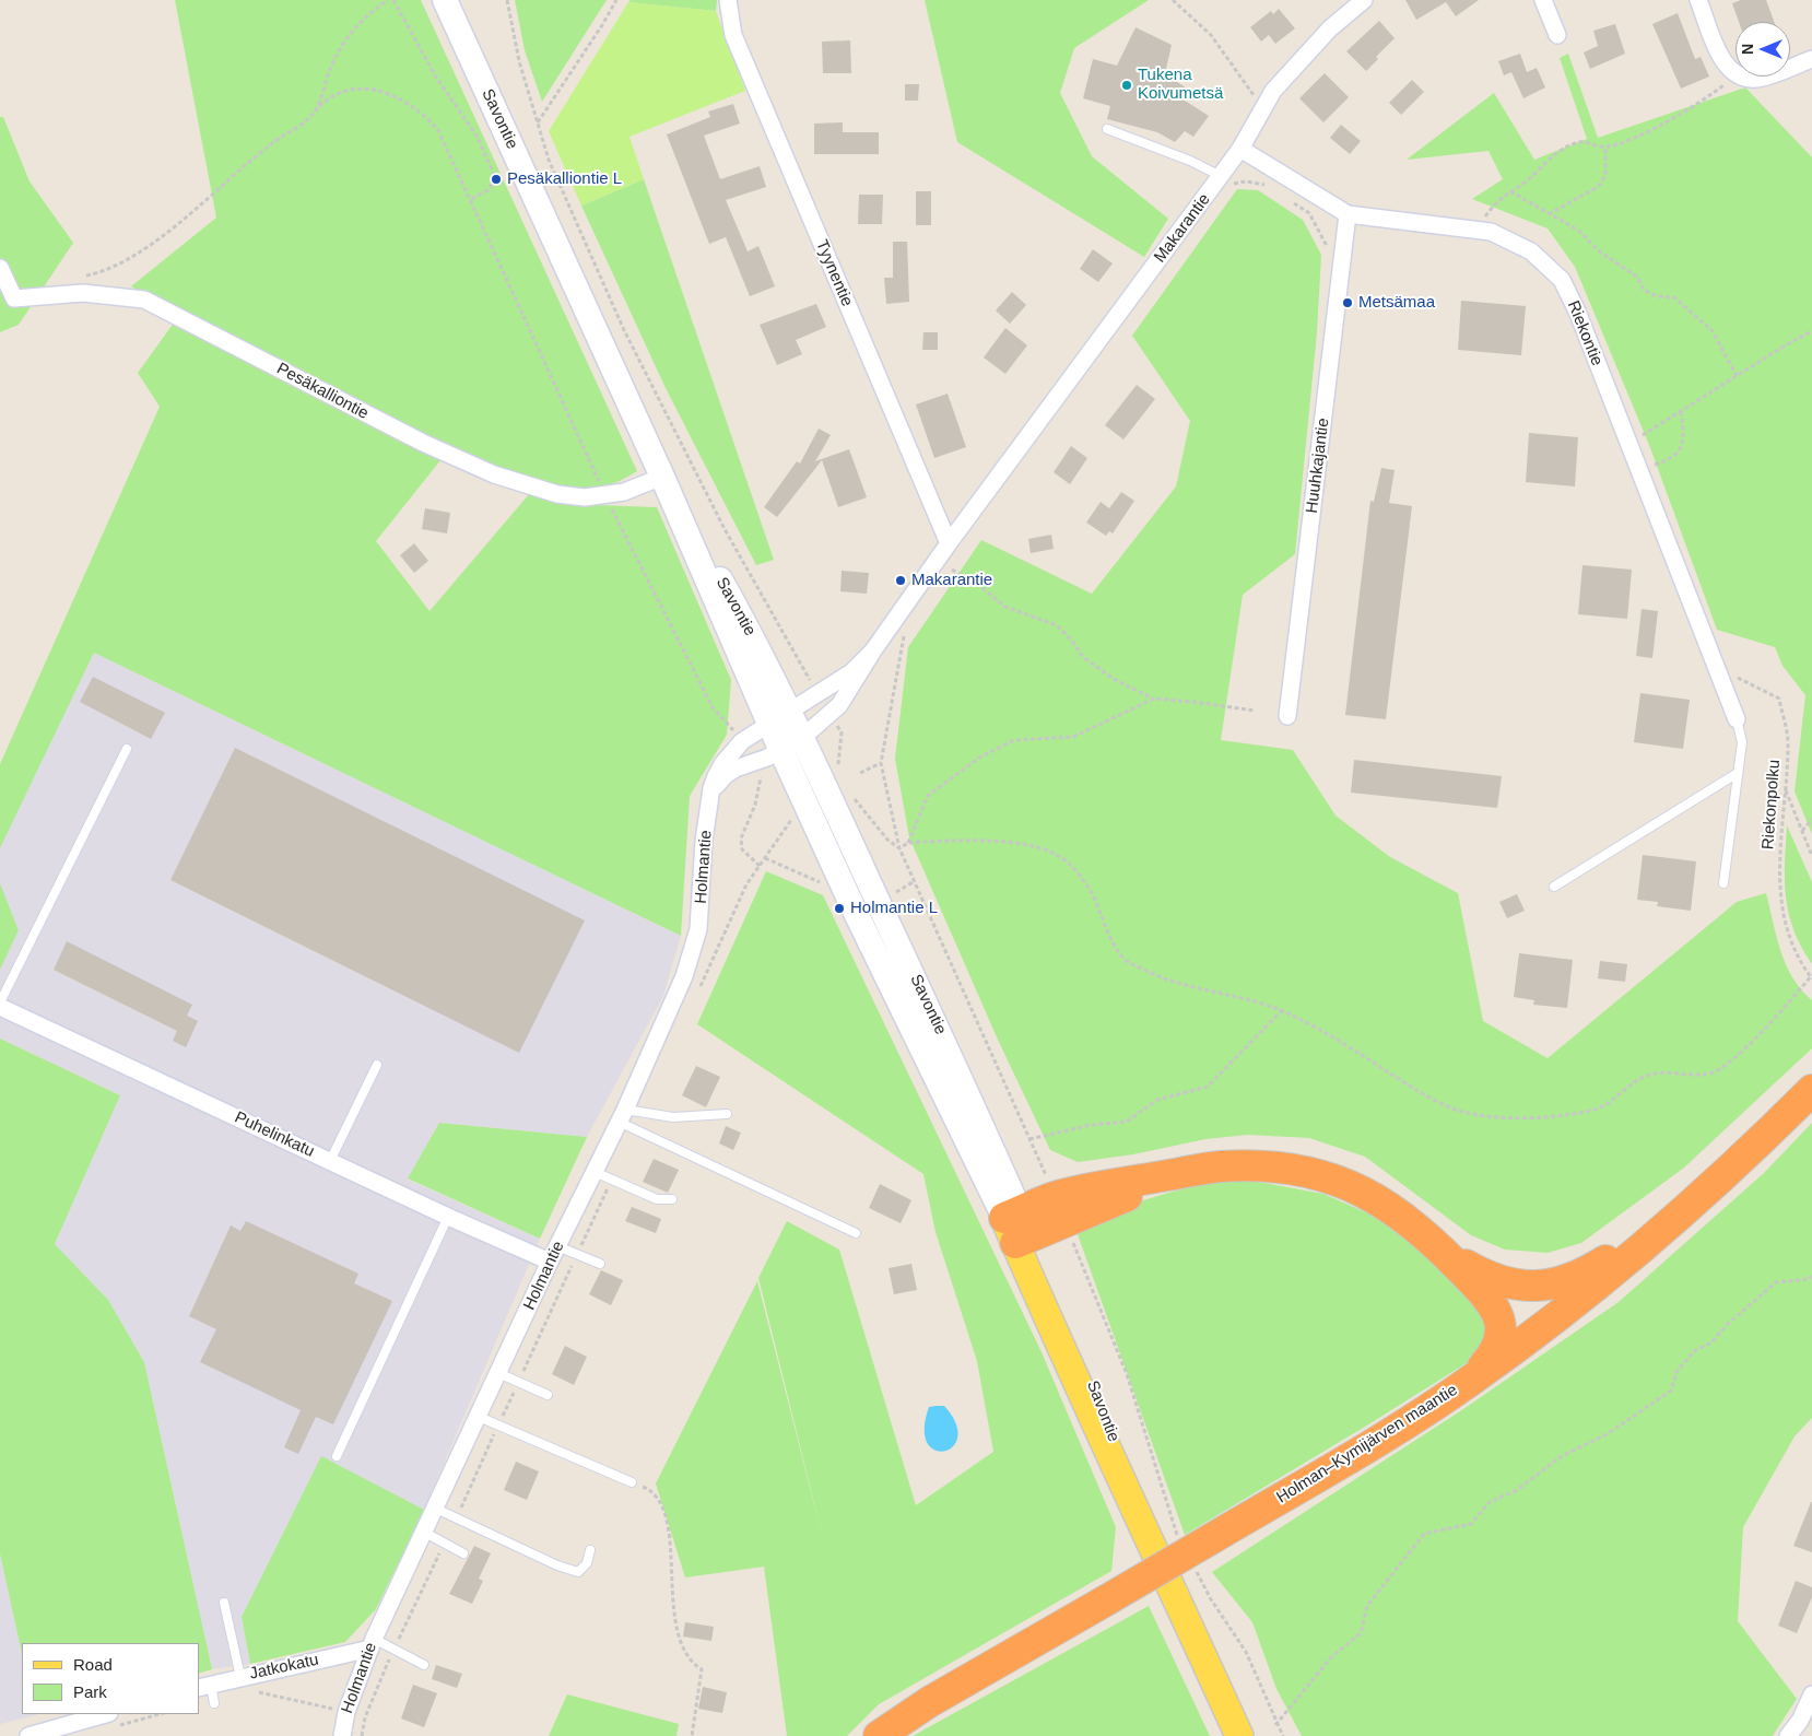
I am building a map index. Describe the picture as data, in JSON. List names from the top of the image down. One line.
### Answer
{"streets":{"highway":["Holman–Kymijärven maantie"],"main road":["Savontie"],"street":["Makarantie","Tyynentie","Riekontie","Pesäkalliontie","Huuhkajantie","Holmantie","Puhelinkatu","Jatkokatu"],"path":["Riekonpolku"]},"crossings":[["Savontie","Makarantie"],["Savontie","Pesäkalliontie"],["Savontie","Holmantie"],["Makarantie","Tyynentie"],["Makarantie","Riekontie"],["Makarantie","Holmantie"],["Riekontie","Huuhkajantie"],["Riekontie","Riekonpolku"],["Holmantie","Puhelinkatu"],["Holmantie","Jatkokatu"]],"places":["Tukena Koivumetsä","Pesäkalliontie L","Metsämaa","Makarantie","Holmantie L"],"legend":["Road","Park"],"north":"left"}
